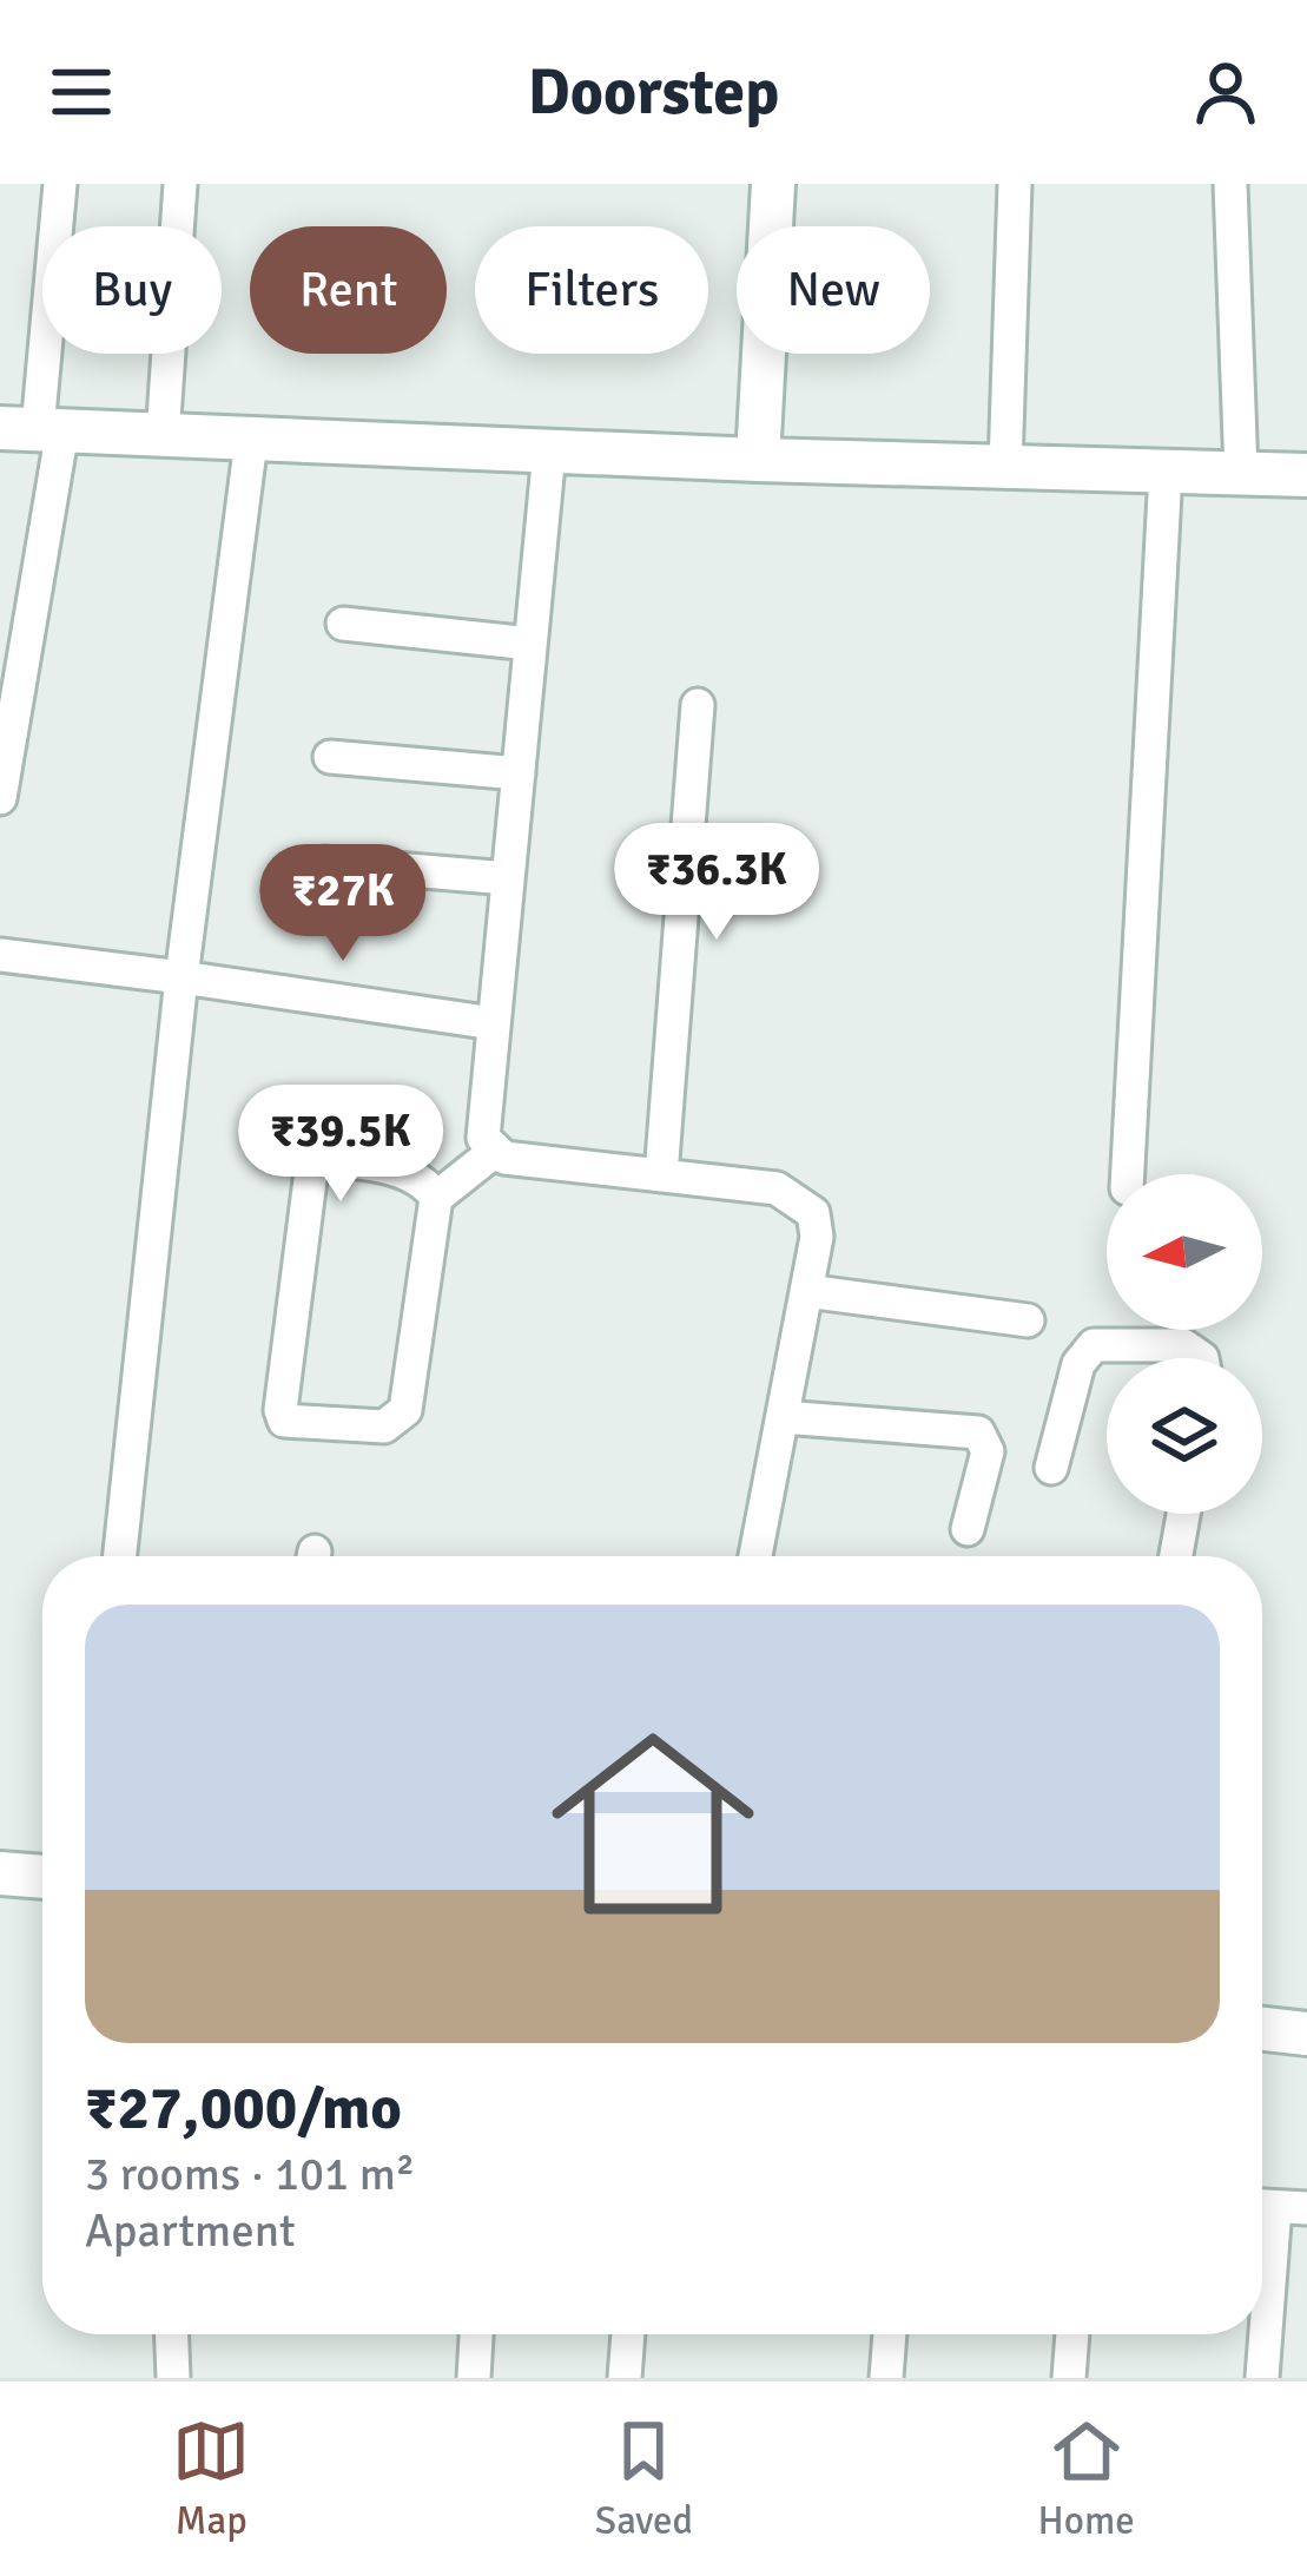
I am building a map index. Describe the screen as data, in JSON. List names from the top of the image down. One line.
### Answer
{"north":"left","page":{"header":"Doorstep","chip":["Buy","Rent","Filters","New"],"price":["₹36.3K","₹27K","₹39.5K"],"list":[{"name":"₹27,000/mo","note":"3 rooms · 101 m² · Apartment"}],"tabs":["Map","Saved","Home"]}}
